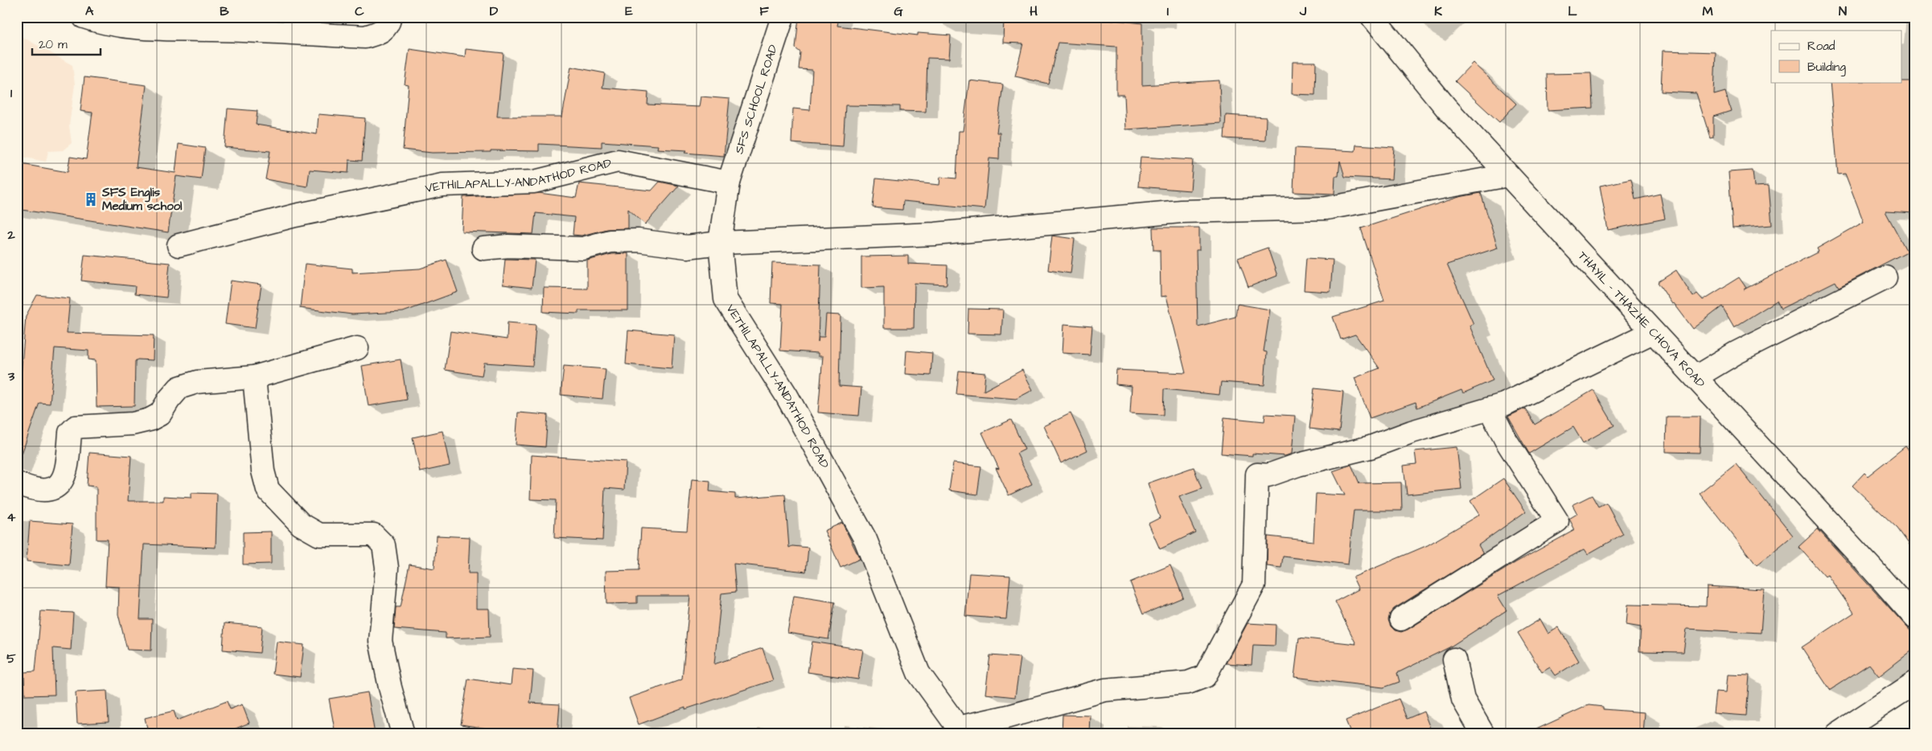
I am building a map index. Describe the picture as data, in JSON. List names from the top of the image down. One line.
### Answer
{"streets":{"street":["SFS SCHOOL ROAD","VETHILAPALLY-ANDATHOD ROAD","THAYIL - THAZHE CHOVA ROAD"]},"crossings":[["SFS SCHOOL ROAD","VETHILAPALLY-ANDATHOD ROAD"]],"places":{"building":["SFS Englis Medium school"]},"legend":["Road","Building"],"scale_bar":"20 m","grid":{"columns":["A","B","C","D","E","F","G","H","I","J","K","L","M","N"],"rows":["1","2","3","4","5"]}}
